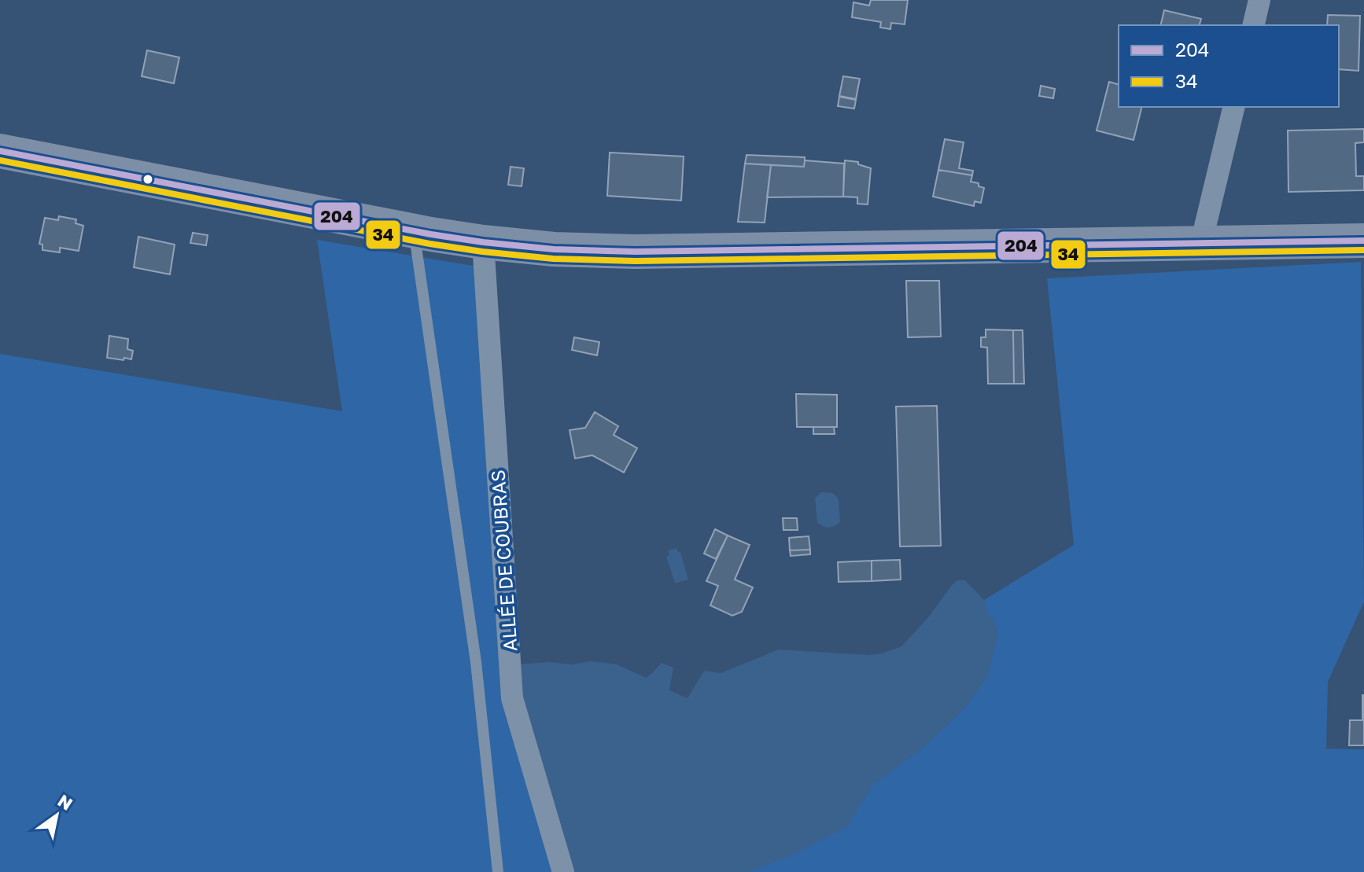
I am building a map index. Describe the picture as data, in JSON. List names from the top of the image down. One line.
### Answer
{"streets":{"street":["ALLÉE DE COUBRAS"]},"lines":["transit line 204","transit line 34"],"legend":["204","34"],"north":"top right"}
